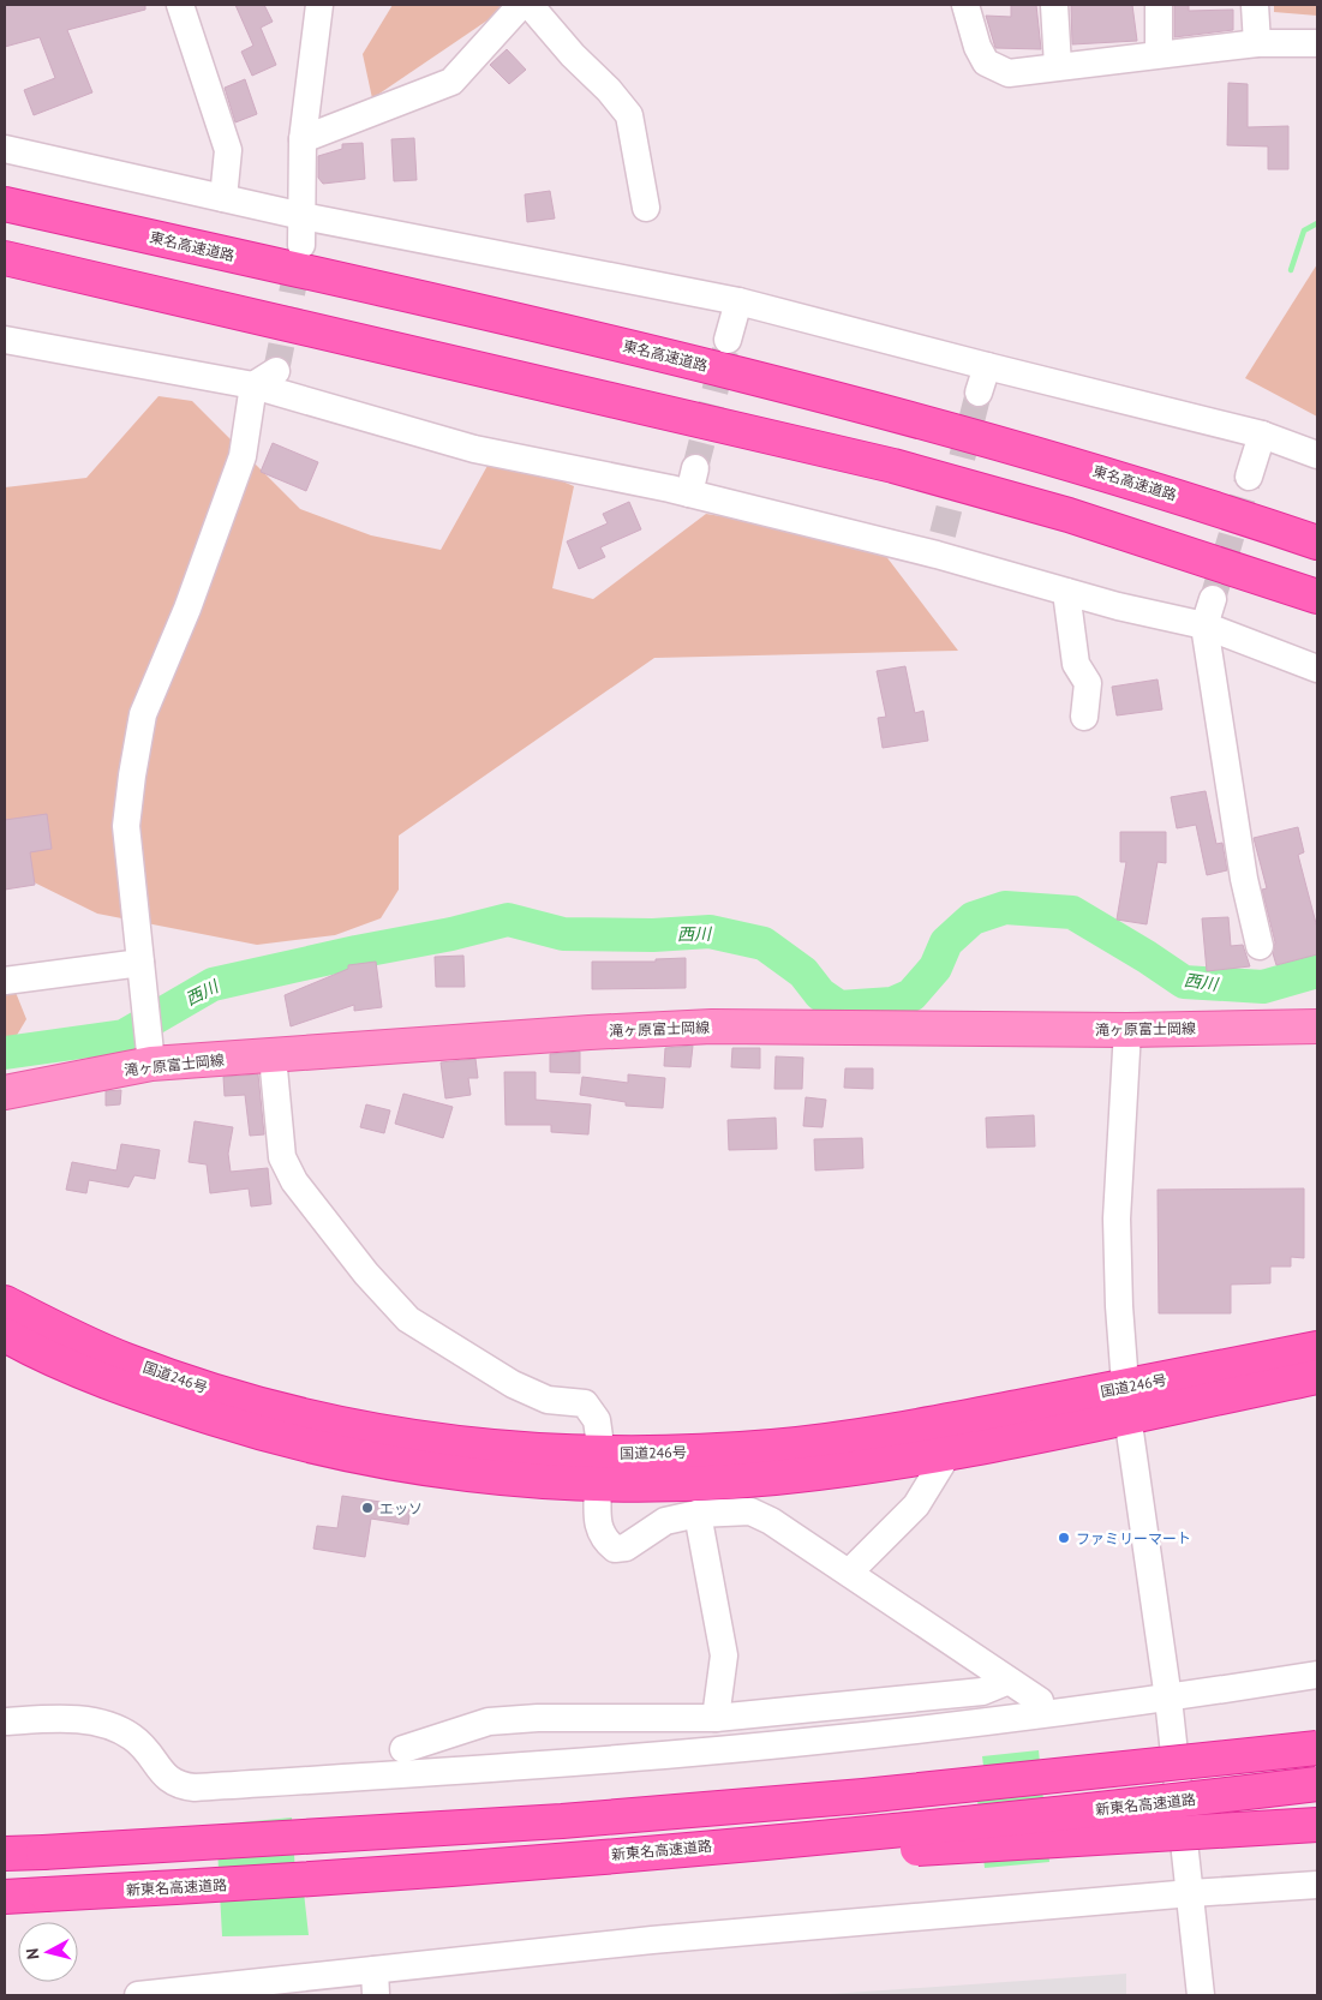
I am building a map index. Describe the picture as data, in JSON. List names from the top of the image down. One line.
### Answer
{"streets":{"highway":["東名高速道路","国道246号","新東名高速道路"],"main road":["滝ヶ原富士岡線"]},"water":["西川"],"places":["エッソ","ファミリーマート"],"north":"left"}
